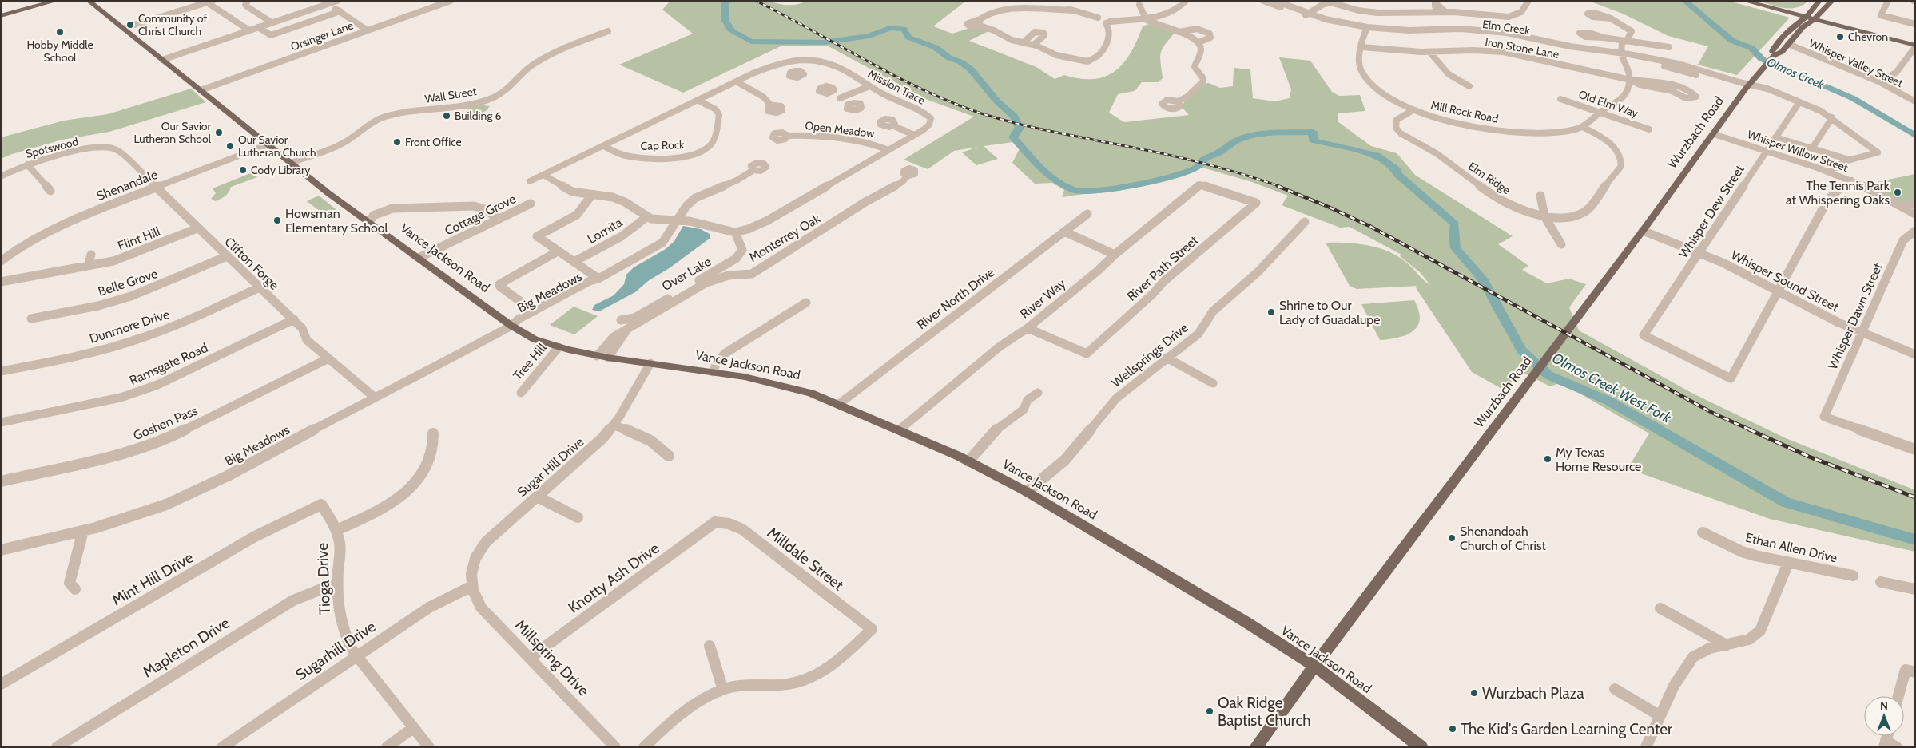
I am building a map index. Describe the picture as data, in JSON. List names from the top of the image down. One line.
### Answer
{"streets":{"main road":["Wurzbach Road","Vance Jackson Road"],"street":["Elm Creek","Orsinger Lane","Iron Stone Lane","Whisper Valley Street","Mission Trace","Wall Street","Old Elm Way","Mill Rock Road","Open Meadow","Cap Rock","Spotswood","Whisper Willow Street","Elm Ridge","Shenandale","Whisper Dew Street","Cottage Grove","Lomita","Monterrey Oak","Flint Hill","Clifton Forge","River Path Street","Over Lake","Whisper Sound Street","Belle Grove","Big Meadows","River North Drive","River Way","Whisper Dawn Street","Dunmore Drive","Wellsprings Drive","Tree Hill","Ramsgate Road","Goshen Pass","Sugar Hill Drive","Ethan Allen Drive","Milldale Street","Knotty Ash Drive","Mint Hill Drive","Tioga Drive","Mapleton Drive","Sugarhill Drive","Millspring Drive"]},"crossings":[["Elm Creek","Mill Rock Road"],["Elm Creek","Wurzbach Road"],["Elm Creek","Whisper Dew Street"],["Orsinger Lane","Vance Jackson Road"],["Iron Stone Lane","Mill Rock Road"],["Whisper Valley Street","Wurzbach Road"],["Mission Trace","Open Meadow"],["Mission Trace","Cap Rock"],["Mission Trace","Lomita"],["Mission Trace","Over Lake"],["Mission Trace","Big Meadows"],["Wall Street","Vance Jackson Road"],["Old Elm Way","Mill Rock Road"],["Mill Rock Road","Elm Ridge"],["Wurzbach Road","Whisper Willow Street"],["Wurzbach Road","Vance Jackson Road"],["Wurzbach Road","Whisper Sound Street"],["Spotswood","Clifton Forge"],["Whisper Willow Street","Whisper Dew Street"],["Shenandale","Vance Jackson Road"],["Shenandale","Clifton Forge"],["Whisper Dew Street","Whisper Sound Street"],["Cottage Grove","Vance Jackson Road"],["Monterrey Oak","Vance Jackson Road"],["Flint Hill","Clifton Forge"],["Vance Jackson Road","Big Meadows"],["Vance Jackson Road","River North Drive"],["Vance Jackson Road","River Way"],["Vance Jackson Road","Wellsprings Drive"],["Vance Jackson Road","Tree Hill"],["Vance Jackson Road","Sugar Hill Drive"],["Clifton Forge","Belle Grove"],["Clifton Forge","Big Meadows"],["Clifton Forge","Dunmore Drive"],["Clifton Forge","Ramsgate Road"],["Clifton Forge","Goshen Pass"],["River Path Street","River Way"],["Whisper Sound Street","Whisper Dawn Street"],["Sugar Hill Drive","Sugarhill Drive"],["Sugar Hill Drive","Millspring Drive"],["Milldale Street","Knotty Ash Drive"],["Knotty Ash Drive","Millspring Drive"],["Mint Hill Drive","Tioga Drive"],["Tioga Drive","Mapleton Drive"],["Tioga Drive","Sugarhill Drive"],["Sugarhill Drive","Millspring Drive"]],"water":["Olmos Creek","Olmos Creek West Fork"],"places":["Community of Christ Church","Hobby Middle School","Chevron","Building 6","Our Savior Lutheran School","Front Office","Our Savior Lutheran Church","Cody Library","The Tennis Park at Whispering Oaks","Howsman Elementary School","Shrine to Our Lady of Guadalupe","My Texas Home Resource","Shenandoah Church of Christ","Wurzbach Plaza","Oak Ridge Baptist Church","The Kid's Garden Learning Center"],"north":"top"}
